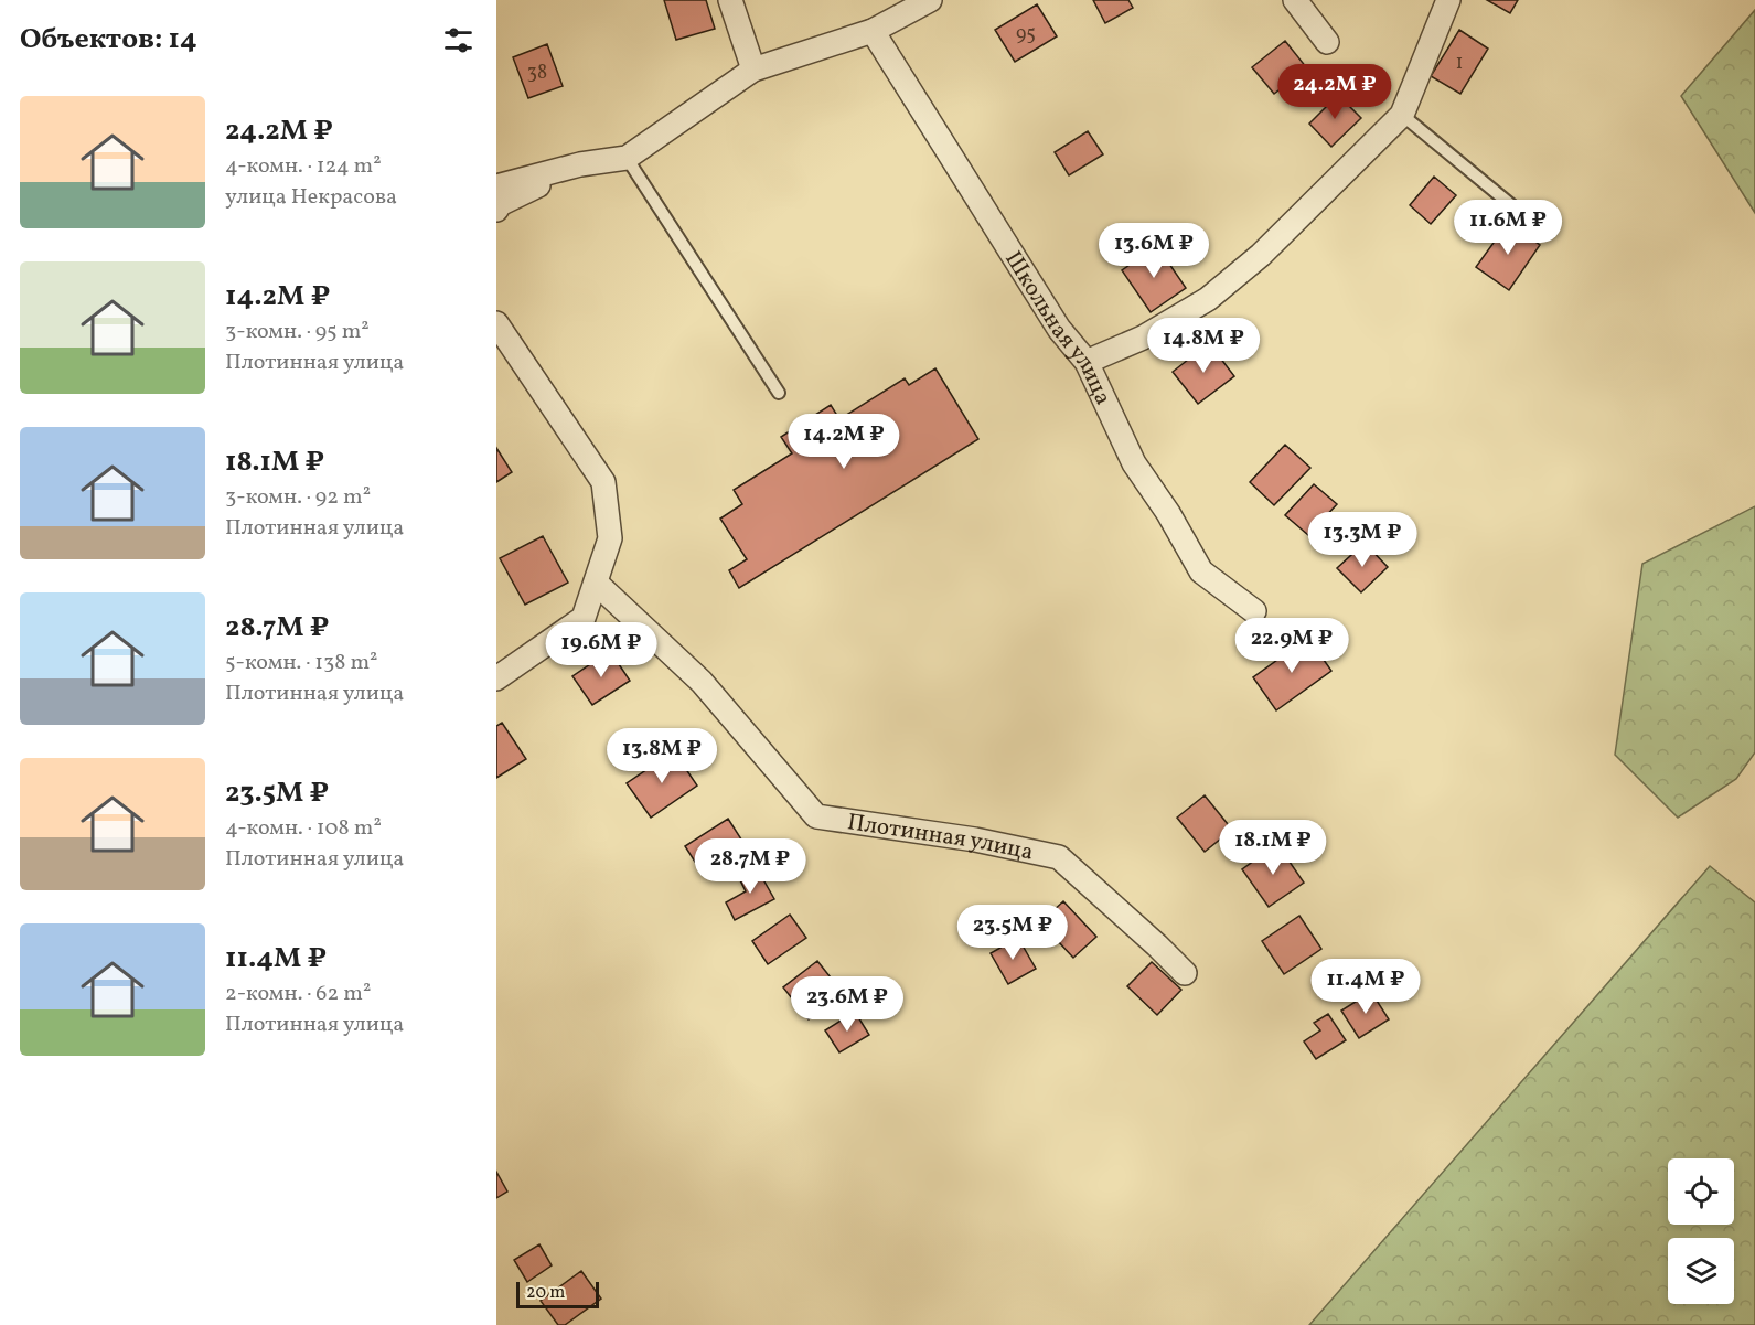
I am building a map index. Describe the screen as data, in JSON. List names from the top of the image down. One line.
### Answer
{"streets":{"street":["Школьная улица","Плотинная улица"]},"house_numbers":["95","1","38"],"scale_bar":"20 m","page":{"heading":"Объектов: 14","price":["24.2M ₽","11.6M ₽","13.6M ₽","14.8M ₽","14.2M ₽","13.3M ₽","22.9M ₽","19.6M ₽","13.8M ₽","18.1M ₽","28.7M ₽","23.5M ₽","11.4M ₽","23.6M ₽"],"list":[{"name":"24.2M ₽","note":"4-комн. · 124 m² · улица Некрасова"},{"name":"14.2M ₽","note":"3-комн. · 95 m² · Плотинная улица"},{"name":"18.1M ₽","note":"3-комн. · 92 m² · Плотинная улица"},{"name":"28.7M ₽","note":"5-комн. · 138 m² · Плотинная улица"},{"name":"23.5M ₽","note":"4-комн. · 108 m² · Плотинная улица"},{"name":"11.4M ₽","note":"2-комн. · 62 m² · Плотинная улица"}],"scale":"20 m"}}
